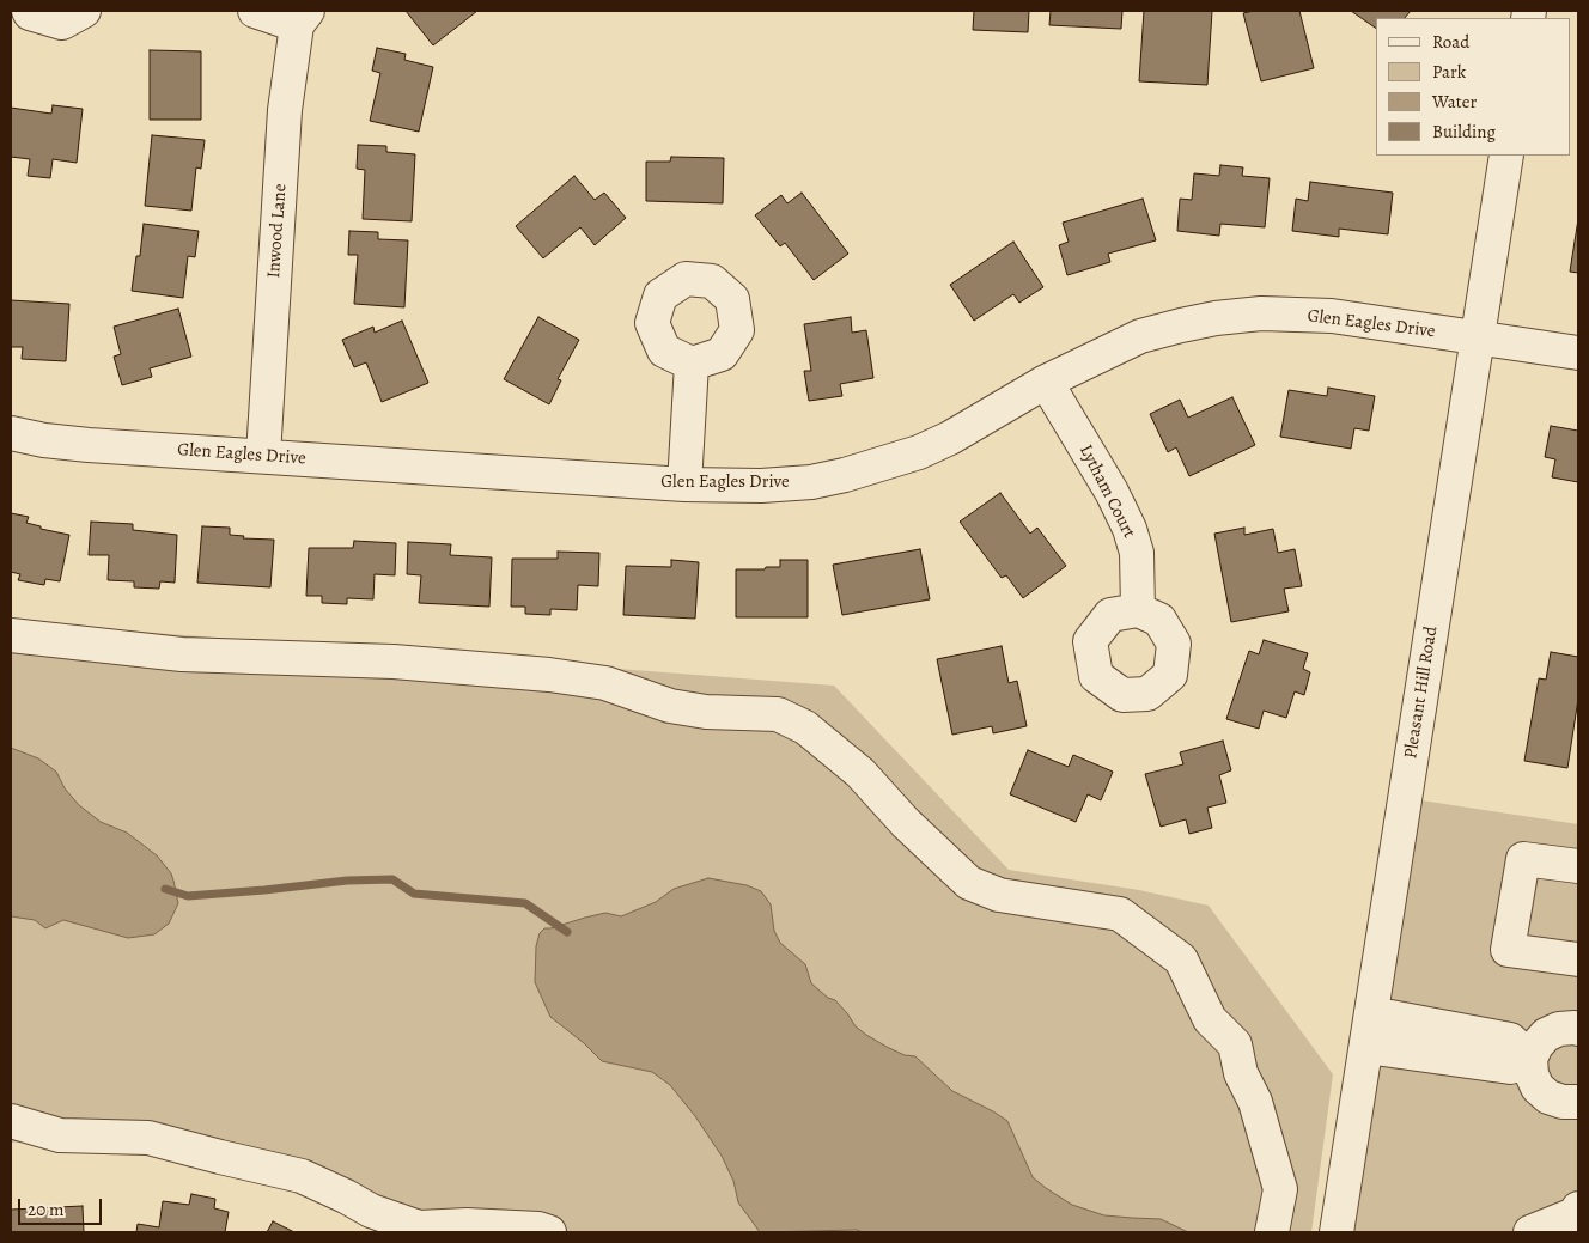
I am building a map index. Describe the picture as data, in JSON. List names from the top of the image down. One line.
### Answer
{"streets":{"street":["Inwood Lane","Glen Eagles Drive","Lytham Court","Pleasant Hill Road"]},"crossings":[["Inwood Lane","Glen Eagles Drive"],["Glen Eagles Drive","Lytham Court"],["Glen Eagles Drive","Pleasant Hill Road"]],"legend":["Road","Park","Water","Building"],"scale_bar":"20 m"}
